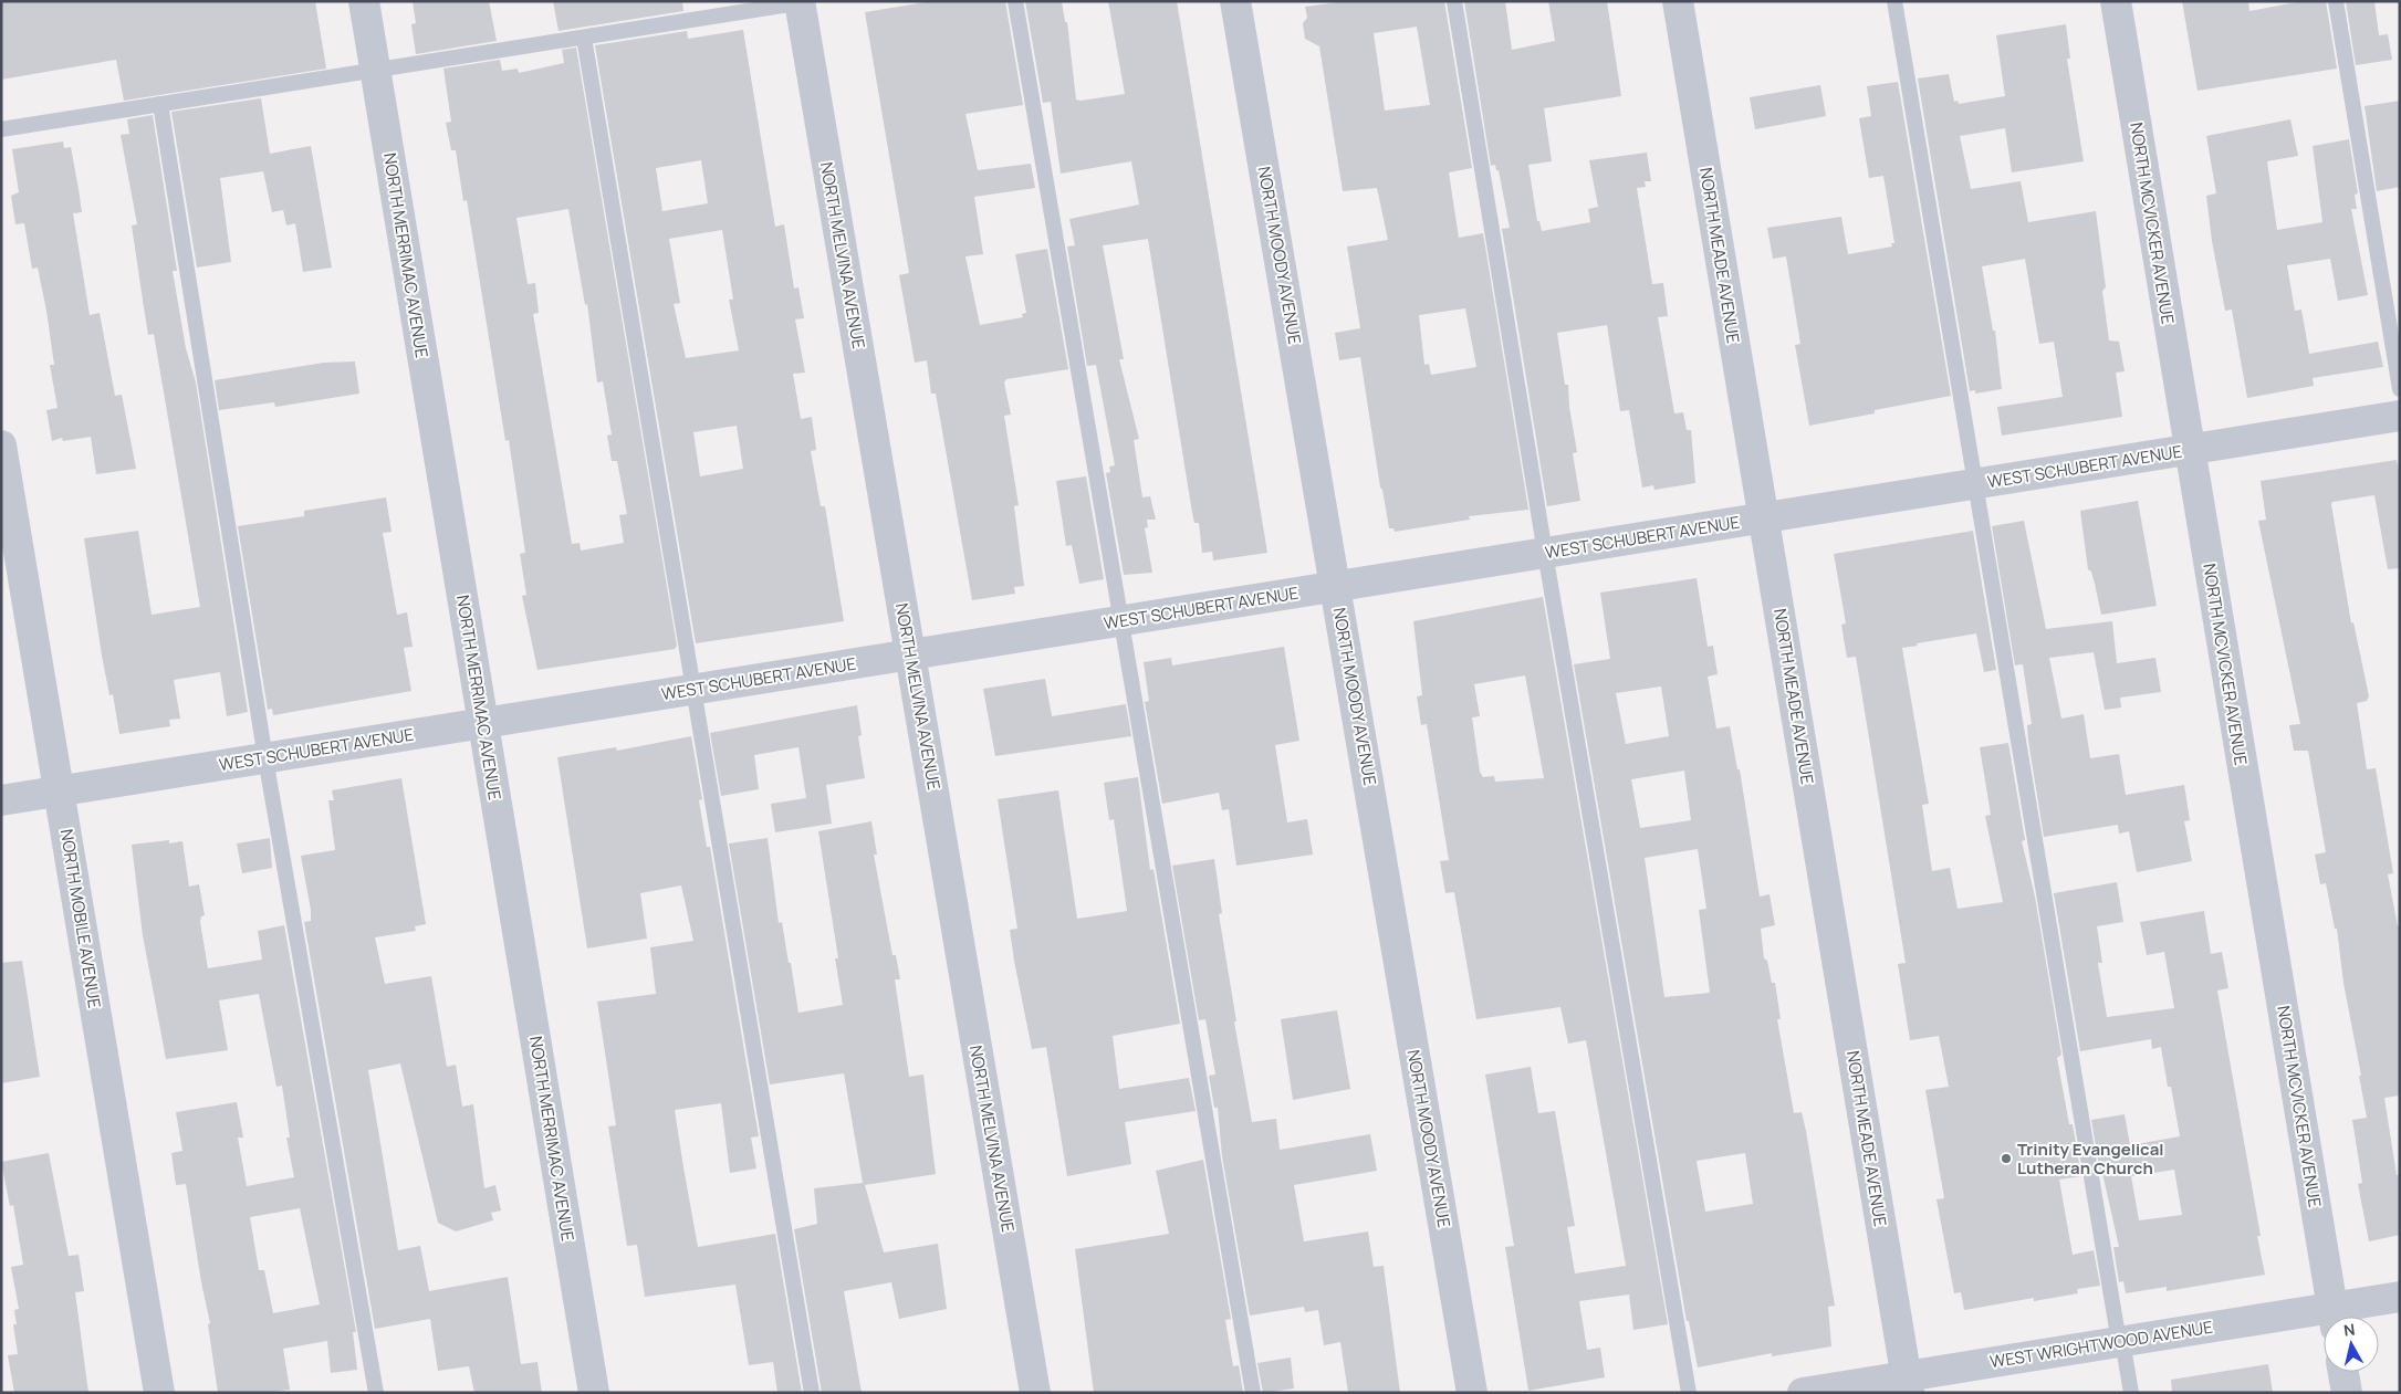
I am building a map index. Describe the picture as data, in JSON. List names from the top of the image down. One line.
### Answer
{"streets":{"street":["NORTH MCVICKER AVENUE","NORTH MERRIMAC AVENUE","NORTH MELVINA AVENUE","NORTH MOODY AVENUE","NORTH MEADE AVENUE","WEST SCHUBERT AVENUE","NORTH MOBILE AVENUE","WEST WRIGHTWOOD AVENUE"]},"crossings":[["NORTH MCVICKER AVENUE","WEST SCHUBERT AVENUE"],["NORTH MERRIMAC AVENUE","WEST SCHUBERT AVENUE"],["NORTH MELVINA AVENUE","WEST SCHUBERT AVENUE"],["NORTH MOODY AVENUE","WEST SCHUBERT AVENUE"],["NORTH MEADE AVENUE","WEST SCHUBERT AVENUE"],["NORTH MEADE AVENUE","WEST WRIGHTWOOD AVENUE"],["WEST SCHUBERT AVENUE","NORTH MOBILE AVENUE"]],"places":["Trinity Evangelical Lutheran Church"],"north":"top"}
